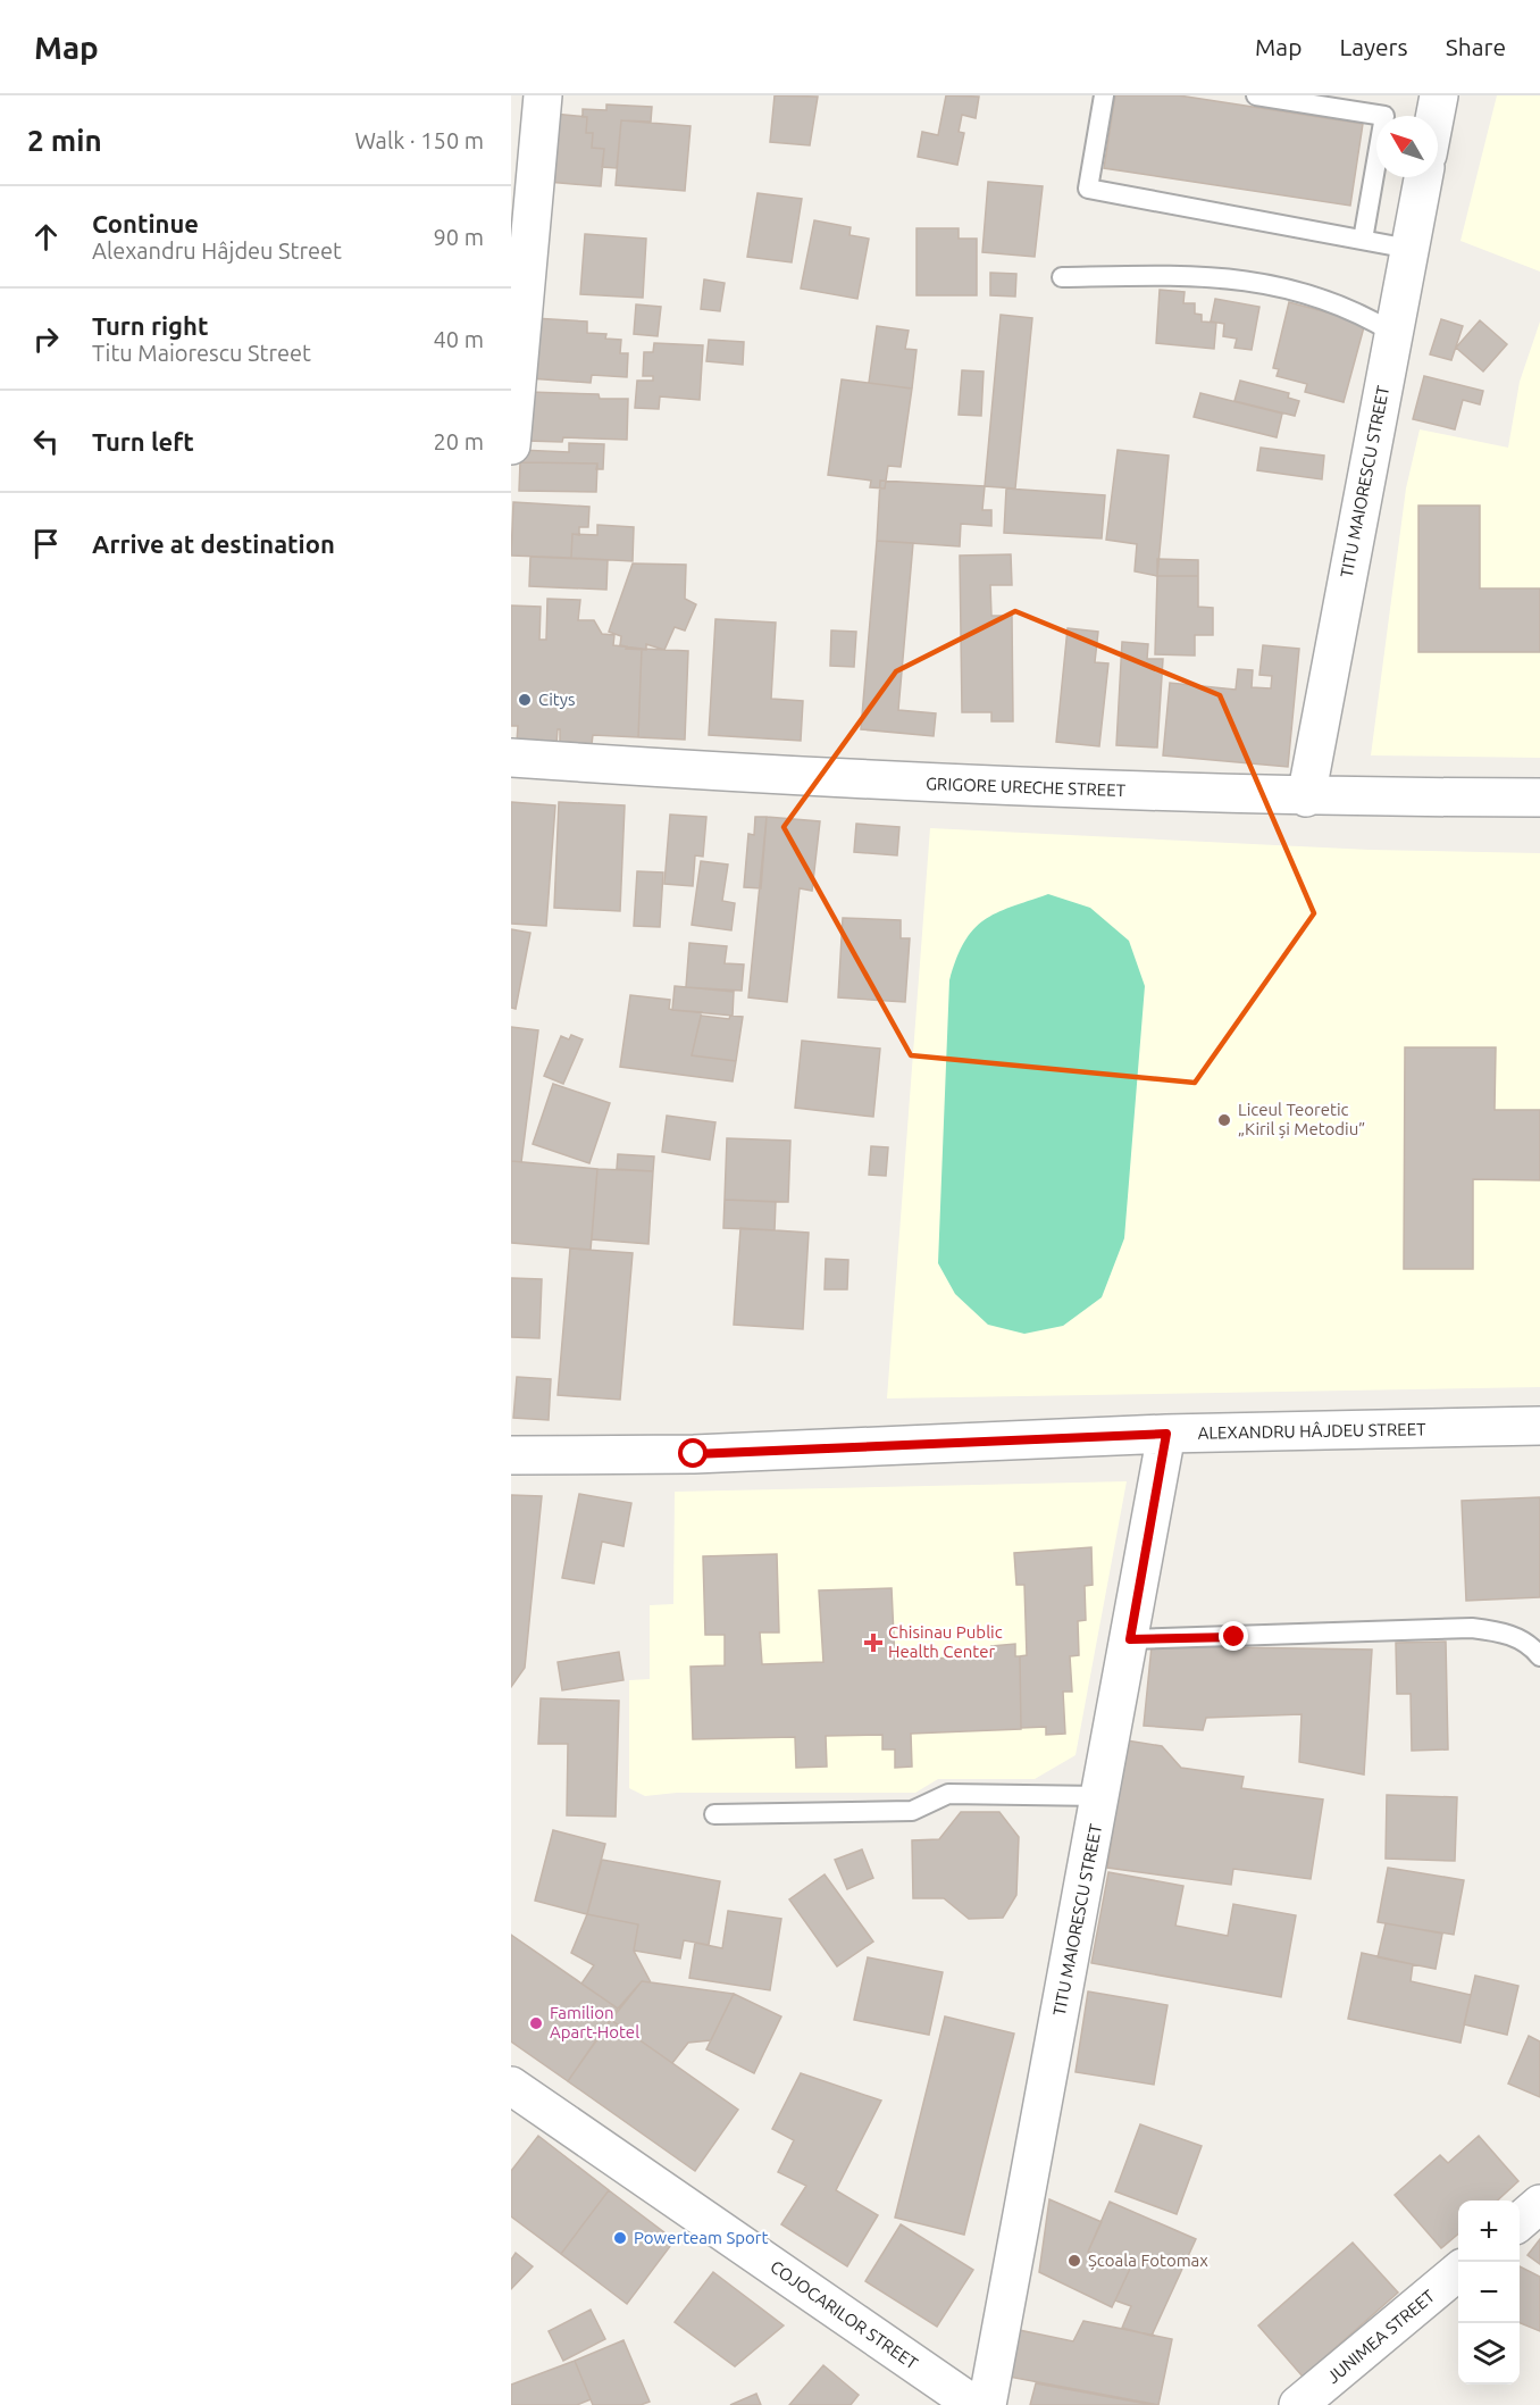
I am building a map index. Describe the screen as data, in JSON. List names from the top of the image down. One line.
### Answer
{"streets":{"street":["TITU MAIORESCU STREET","GRIGORE URECHE STREET","ALEXANDRU HÂJDEU STREET","COJOCARILOR STREET","JUNIMEA STREET"]},"crossings":[["TITU MAIORESCU STREET","GRIGORE URECHE STREET"],["TITU MAIORESCU STREET","ALEXANDRU HÂJDEU STREET"]],"places":{"other":["Citys","Liceul Teoretic „Kiril și Metodiu”","Familion Apart-Hotel","Powerteam Sport","Școala Fotomax"],"health":["Chisinau Public Health Center"]},"north":"top left","page":{"header":"Map","nav":["Map","Layers","Share"],"heading":["2 min","Walk · 150 m"],"list":[["Continue","Alexandru Hâjdeu Street","90 m"],["Turn right","Titu Maiorescu Street","40 m"],["Turn left","20 m"],"Arrive at destination"],"map_buttons":["+","−"]}}
